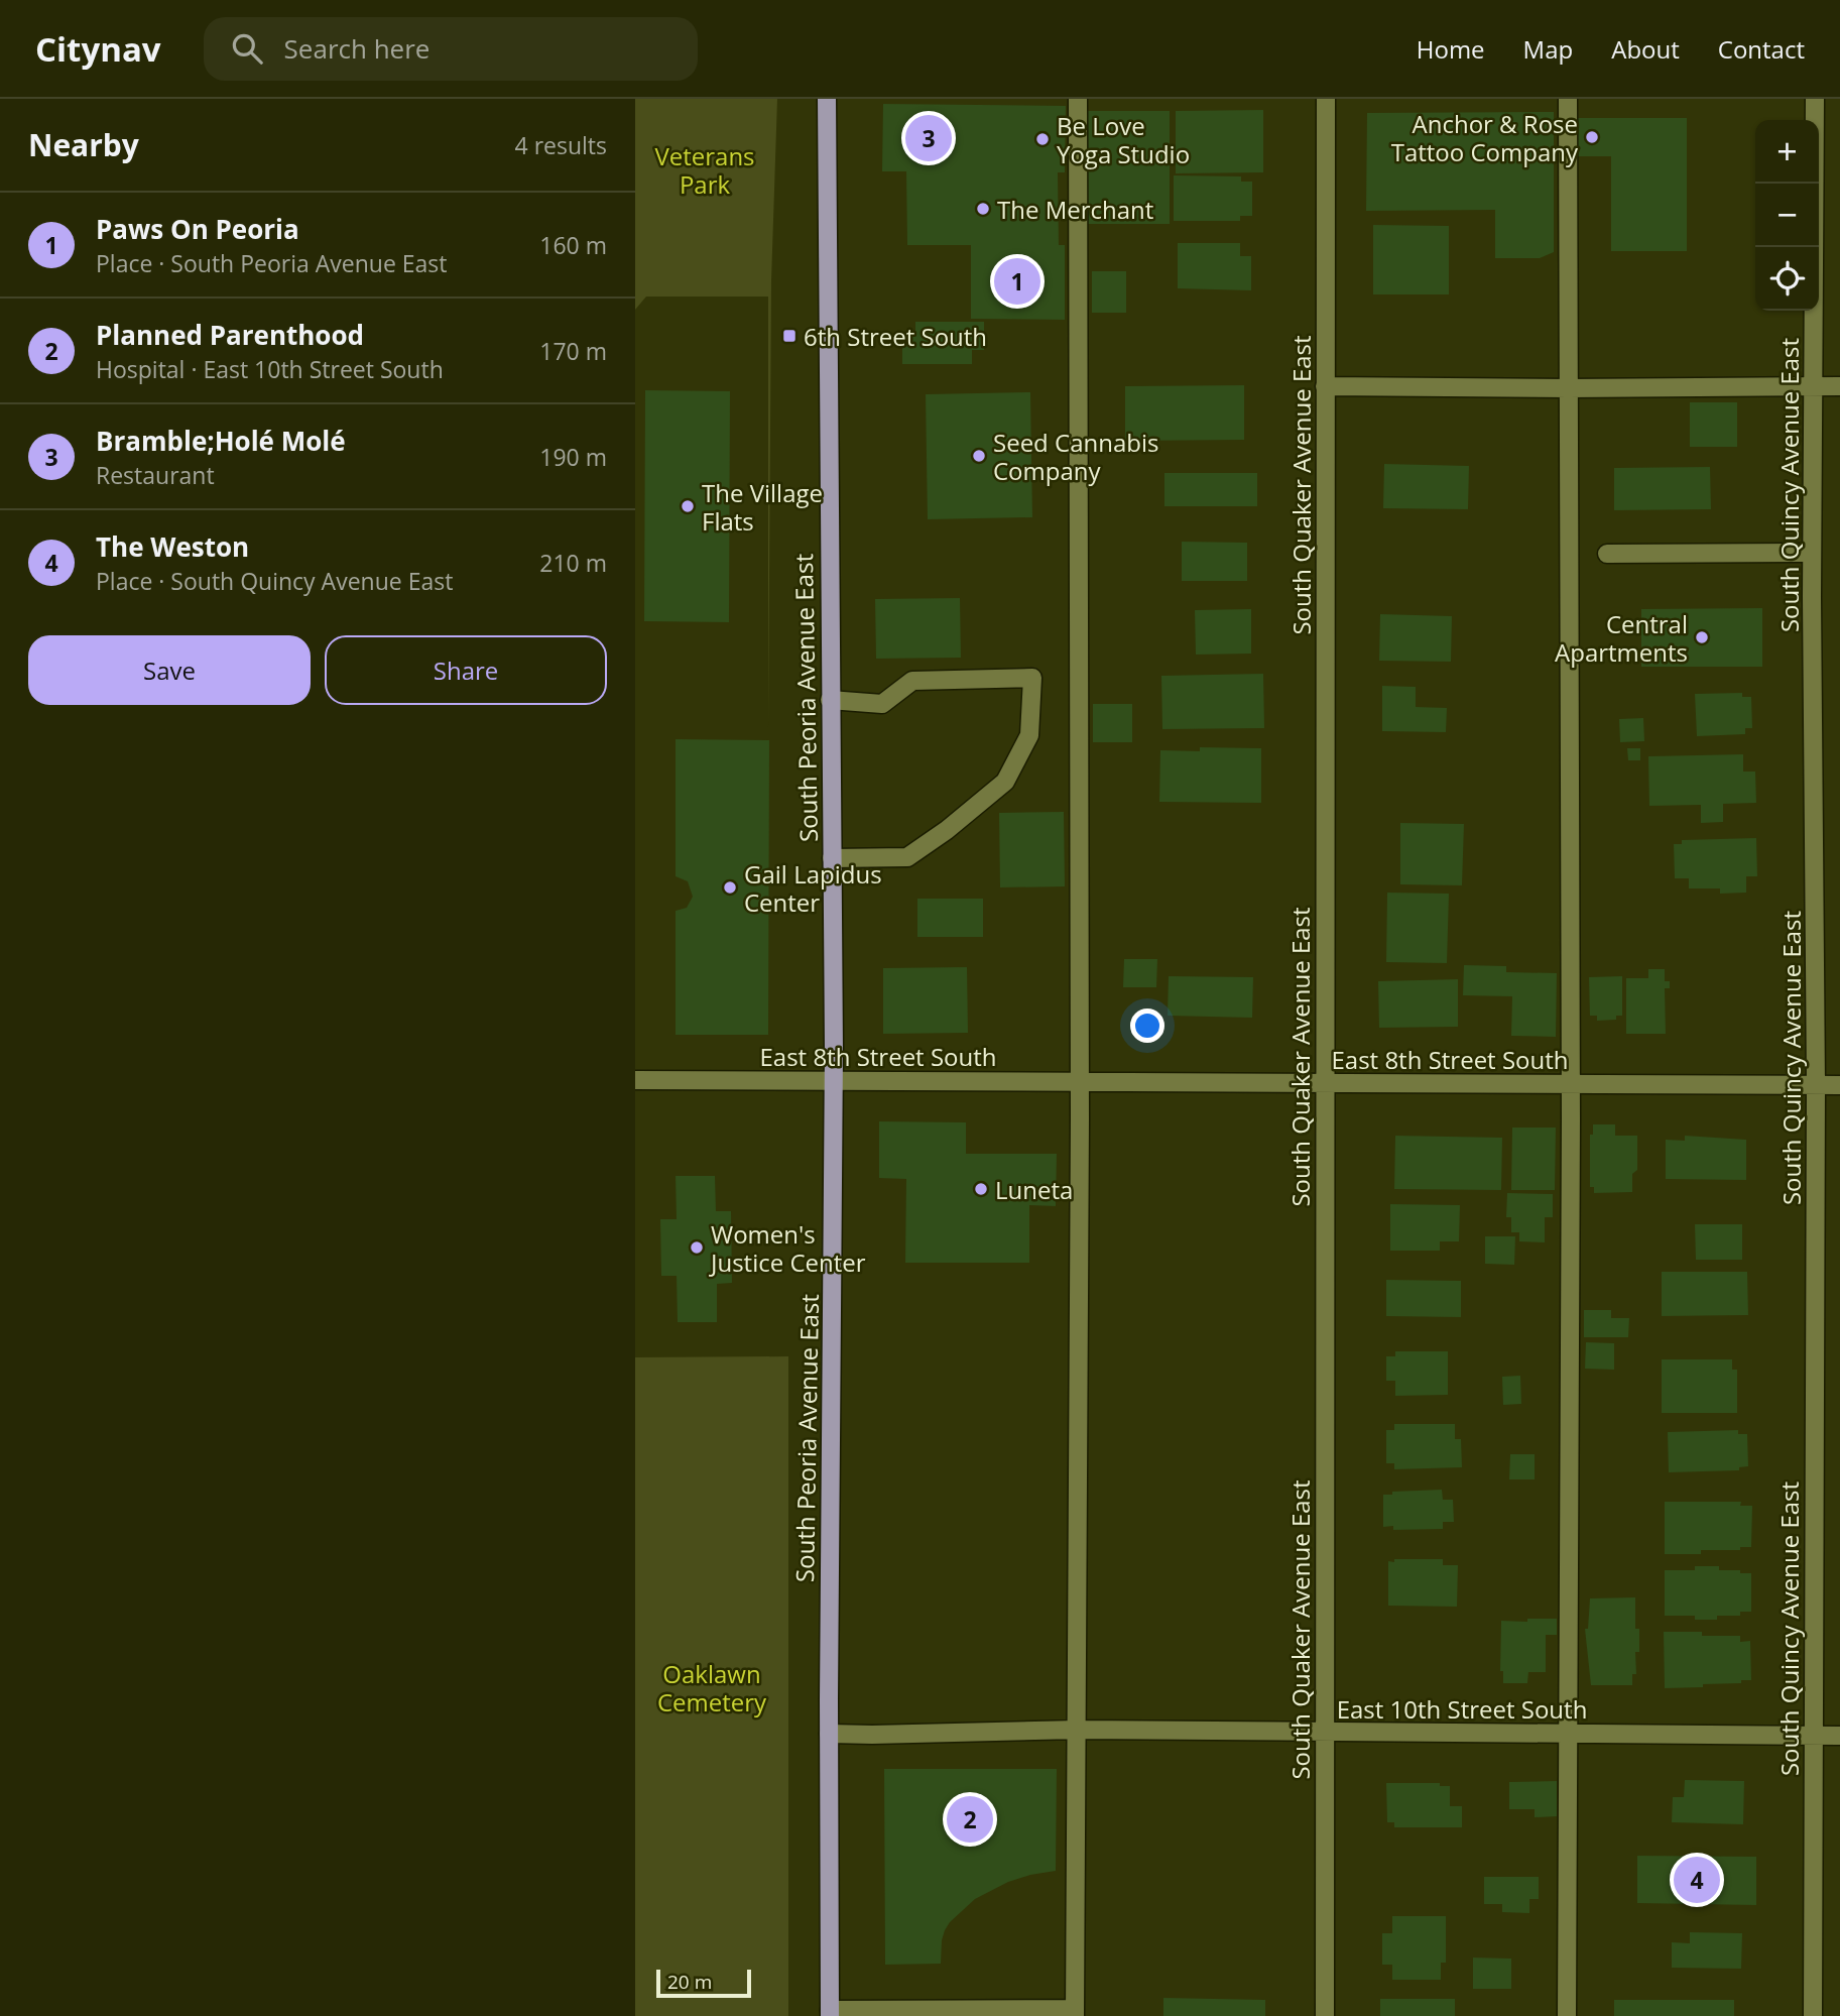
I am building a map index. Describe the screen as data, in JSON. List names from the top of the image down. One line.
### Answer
{"streets":{"main road":["South Peoria Avenue East"],"street":["South Quaker Avenue East","South Quincy Avenue East","East 8th Street South","East 10th Street South"]},"crossings":[["South Quaker Avenue East","East 8th Street South"],["South Quaker Avenue East","East 10th Street South"],["South Quincy Avenue East","East 8th Street South"],["South Quincy Avenue East","East 10th Street South"],["South Peoria Avenue East","East 8th Street South"],["South Peoria Avenue East","East 10th Street South"]],"parks":["Veterans Park","Oaklawn Cemetery"],"places":{"other":["Anchor & Rose Tattoo Company","Be Love Yoga Studio","The Merchant","Seed Cannabis Company","The Village Flats","Central Apartments","Gail Lapidus Center","Luneta","Women's Justice Center"],"transit":["6th Street South"]},"scale_bar":"20 m","page":{"header":"Citynav","search":"Search here","nav":["Home","Map","About","Contact"],"heading":["Nearby","4 results"],"pins":["3","1","2","4"],"map_buttons":["+","−"],"list":[{"mark":"1","name":"Paws On Peoria","note":"Place · South Peoria Avenue East","value":"160 m"},{"mark":"2","name":"Planned Parenthood","note":"Hospital · East 10th Street South","value":"170 m"},{"mark":"3","name":"Bramble;Holé Molé","note":"Restaurant","value":"190 m"},{"mark":"4","name":"The Weston","note":"Place · South Quincy Avenue East","value":"210 m"}],"buttons":["Save","Share"],"scale":"20 m"}}
